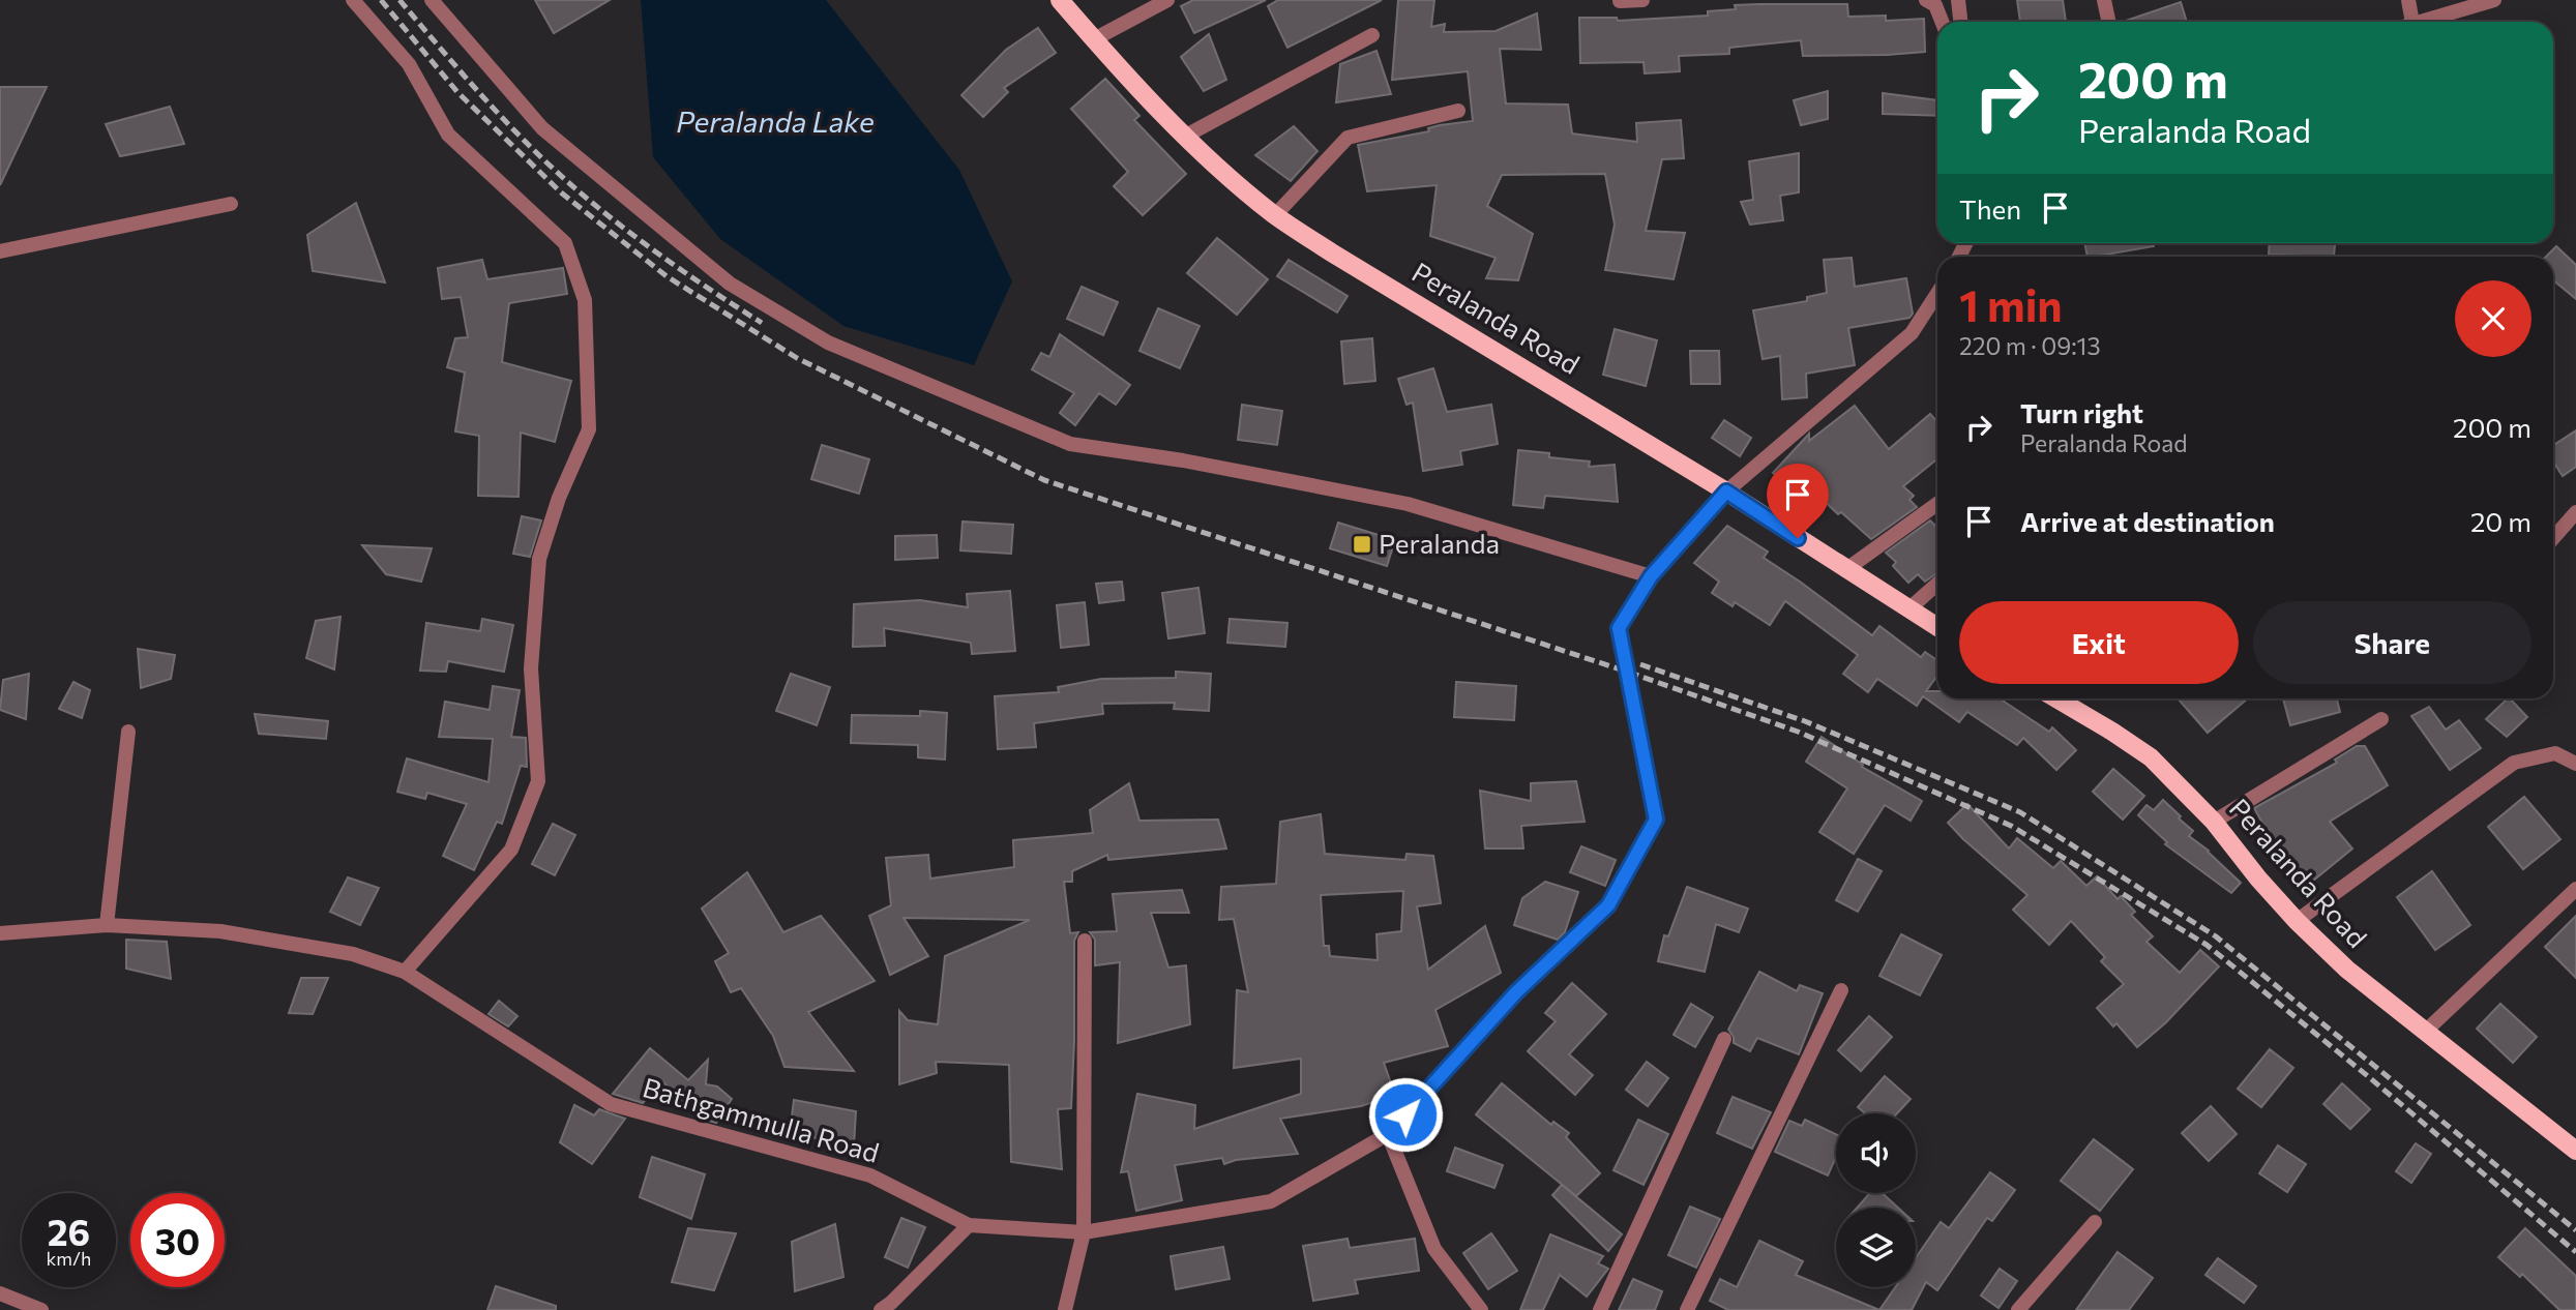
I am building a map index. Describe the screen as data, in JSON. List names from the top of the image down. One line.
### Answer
{"streets":{"main road":["Peralanda Road"],"street":["Bathgammulla Road"]},"crossings":[["Peralanda Road","Bathgammulla Road"]],"water":["Peralanda Lake"],"places":{"transit":["Peralanda"]},"page":{"turn":["200 m","Peralanda Road"],"then":"Then","heading":["1 min","220 m · 09:13"],"list":[{"name":"Turn right","note":"Peralanda Road","value":"200 m"},{"name":"Arrive at destination","value":"20 m"}],"buttons":["Exit","Share"],"speed":"26 km/h","limit":"30"}}
